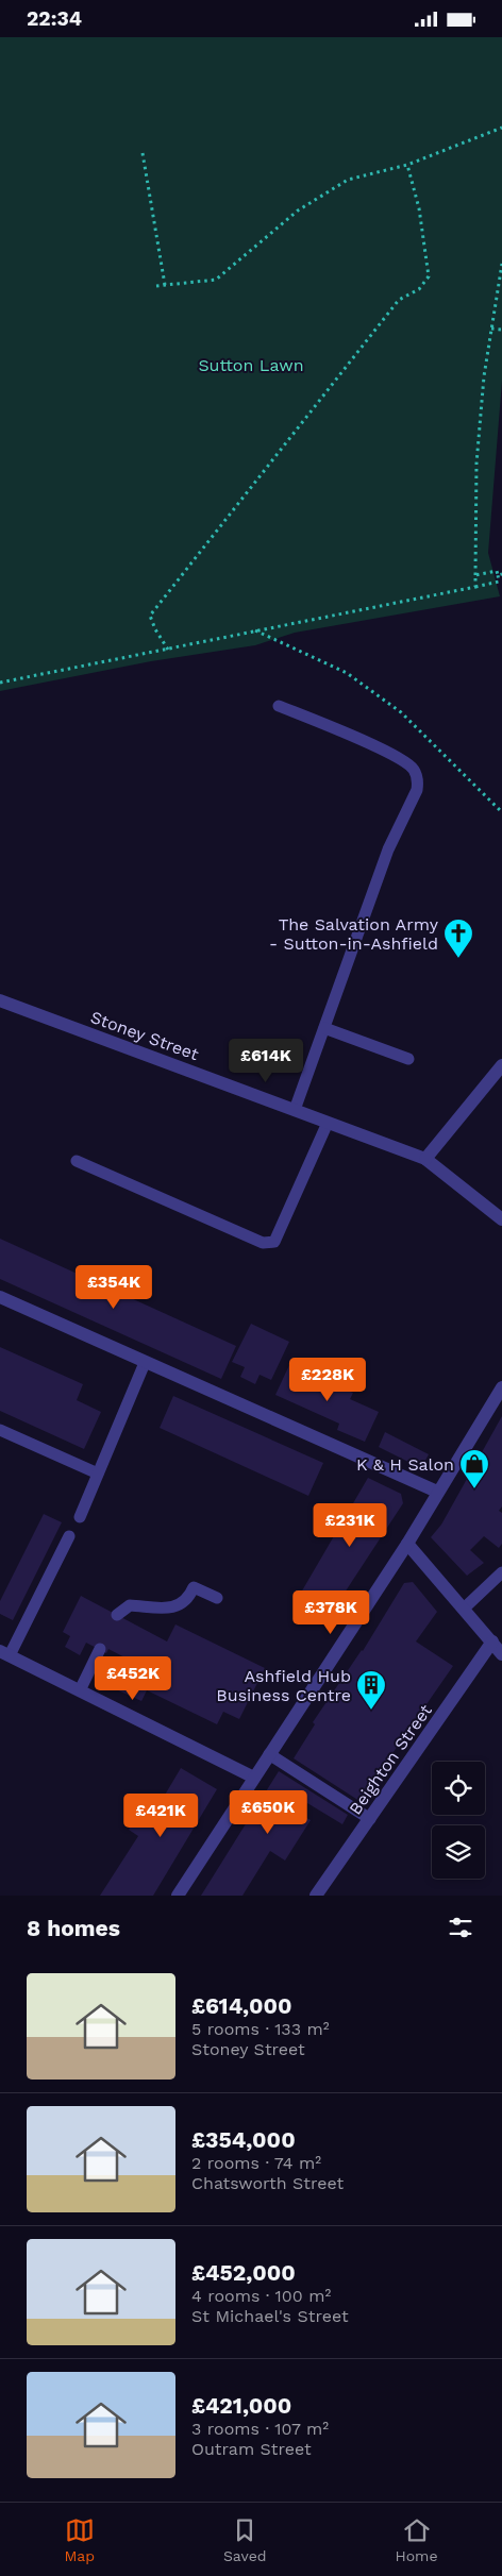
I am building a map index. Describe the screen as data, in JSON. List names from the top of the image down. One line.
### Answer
{"streets":{"street":["Stoney Street","Beighton Street"]},"parks":["Sutton Lawn"],"places":{"church":["The Salvation Army - Sutton-in-Ashfield"],"shop":["K & H Salon"],"building":["Ashfield Hub Business Centre"]},"page":{"status":"22:34","price":["£614K","£354K","£228K","£231K","£378K","£452K","£650K","£421K"],"heading":"8 homes","list":[{"name":"£614,000","note":"5 rooms · 133 m² · Stoney Street"},{"name":"£354,000","note":"2 rooms · 74 m² · Chatsworth Street"},{"name":"£452,000","note":"4 rooms · 100 m² · St Michael's Street"},{"name":"£421,000","note":"3 rooms · 107 m² · Outram Street"}],"tabs":["Map","Saved","Home"]}}
